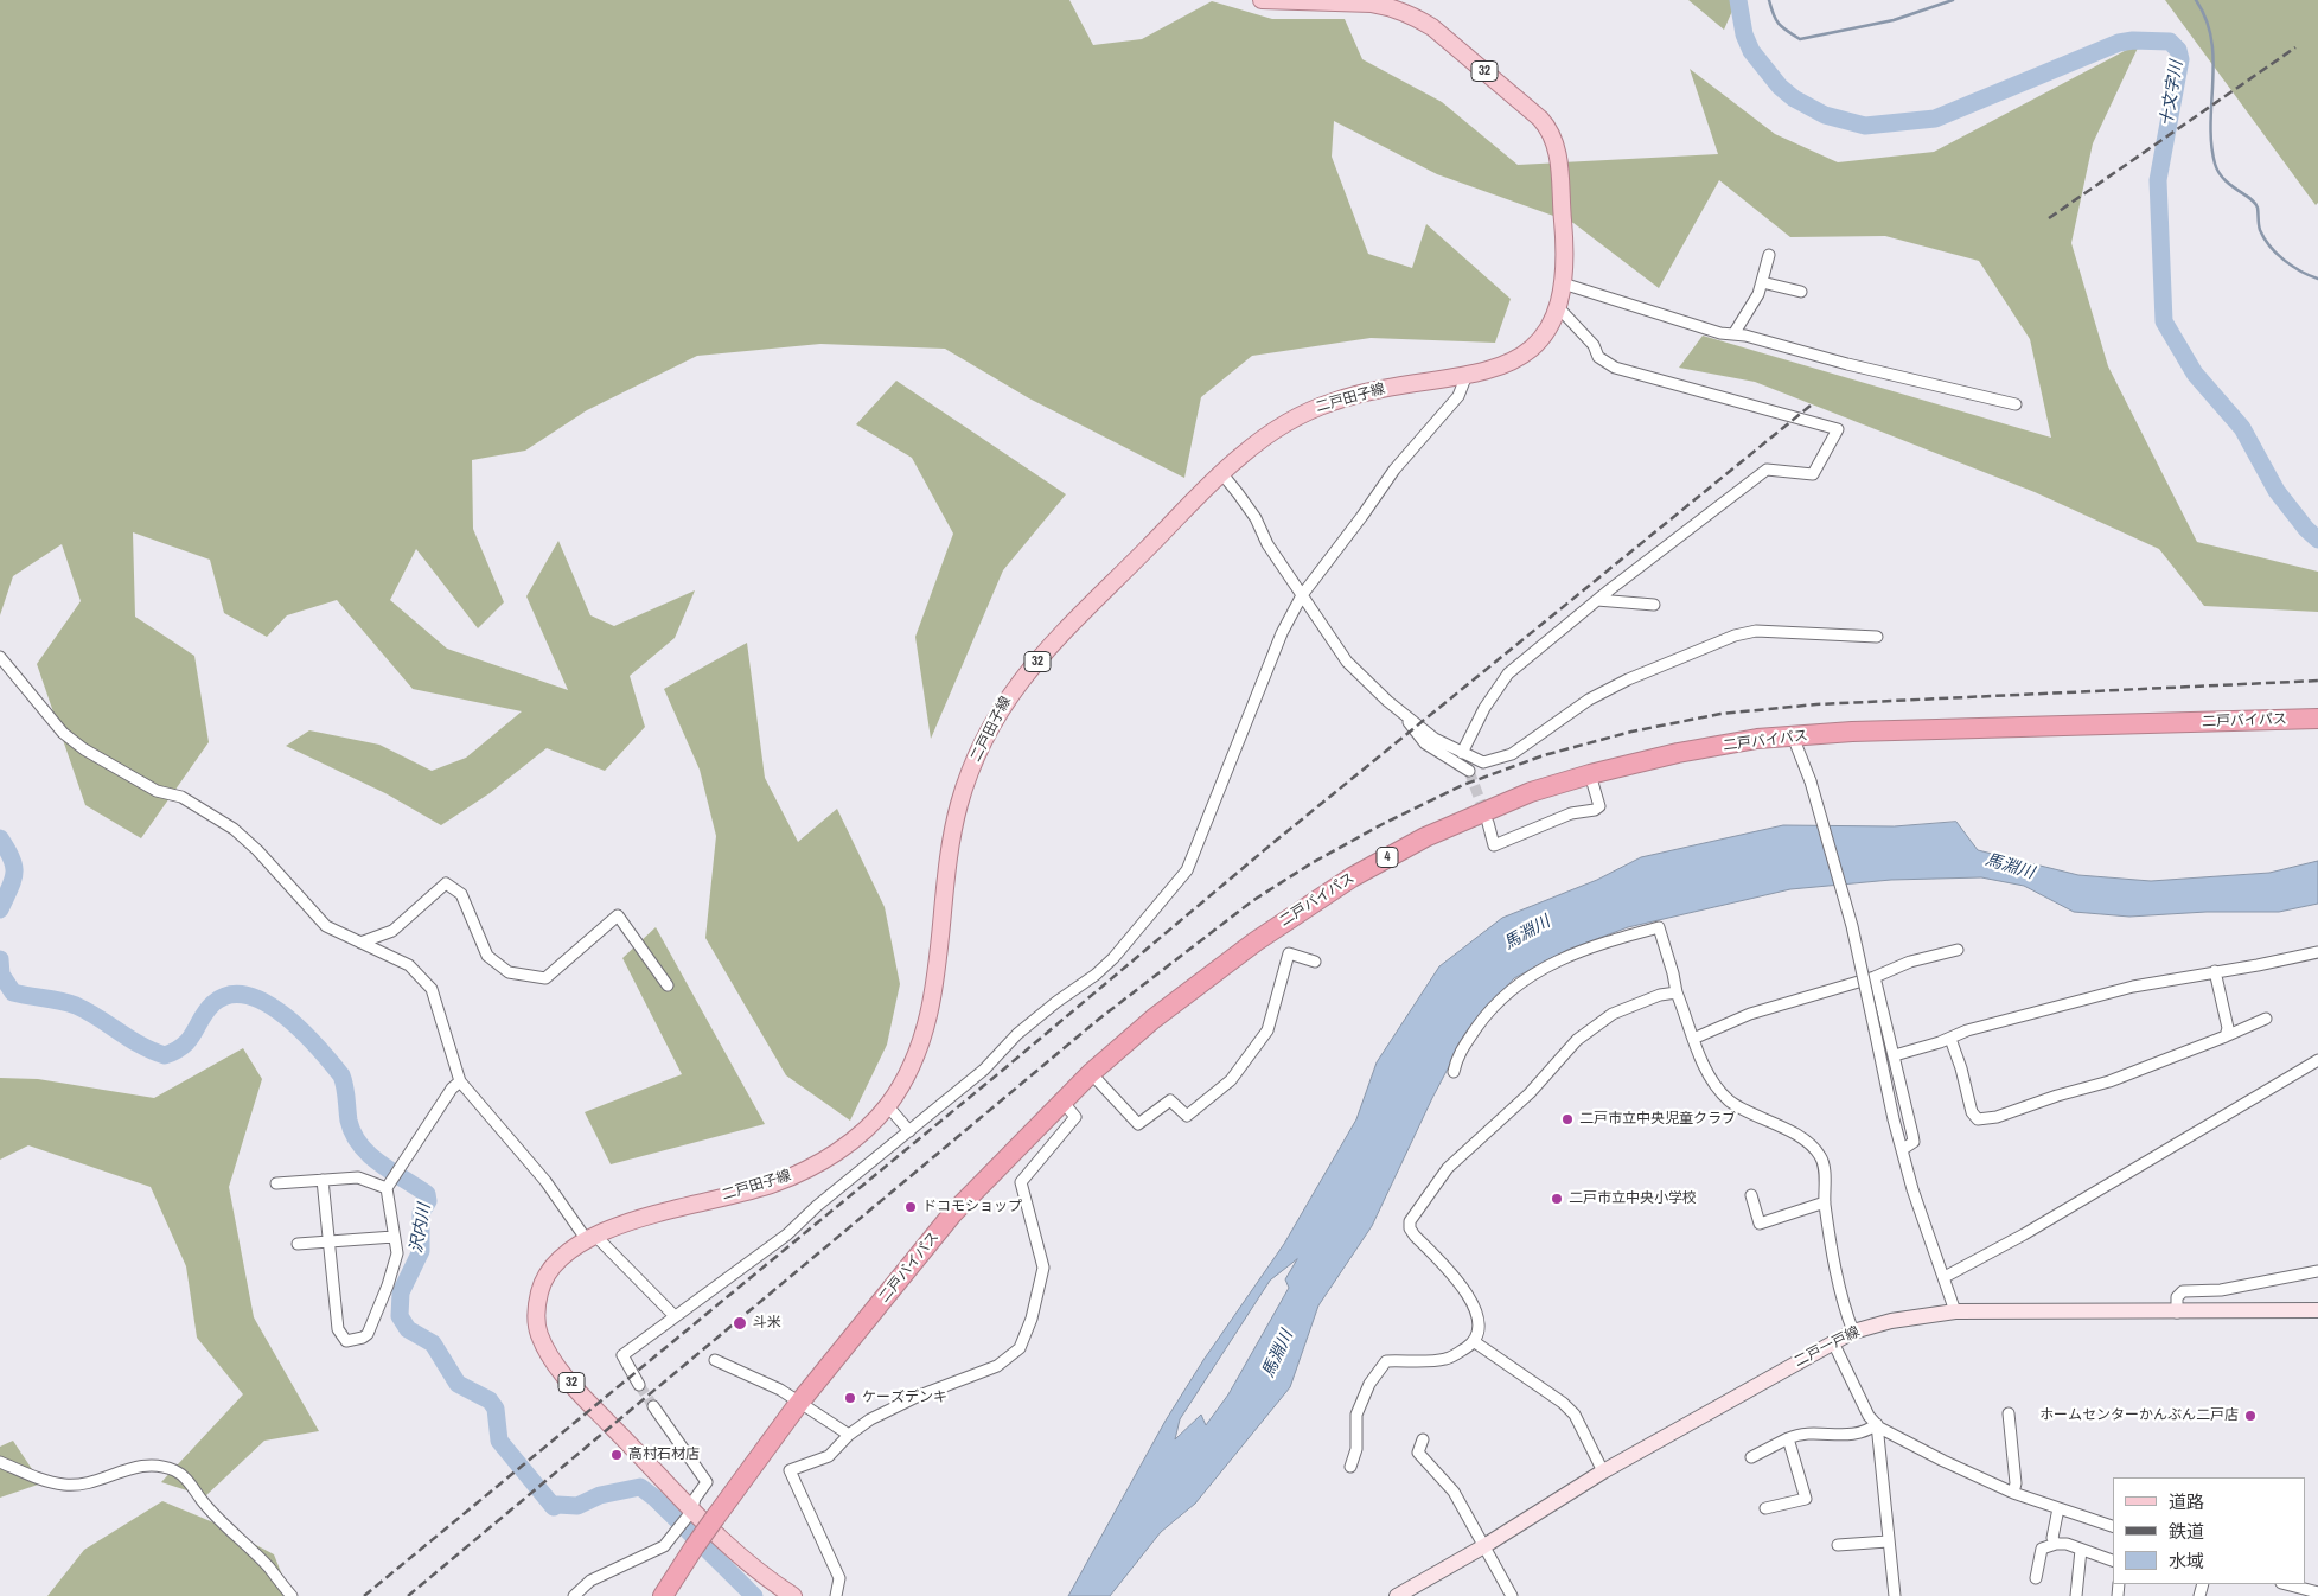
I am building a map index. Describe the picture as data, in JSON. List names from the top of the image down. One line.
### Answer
{"streets":{"highway":["二戸バイパス","4"],"main road":["32","二戸田子線","二戸一戸線"]},"water":["十文字川","馬淵川","沢内川"],"places":["二戸市立中央児童クラブ","二戸市立中央小学校","ドコモショップ","斗米","ケーズデンキ","ホームセンターかんぶん二戸店","高村石材店"],"legend":["道路","鉄道","水域"]}
